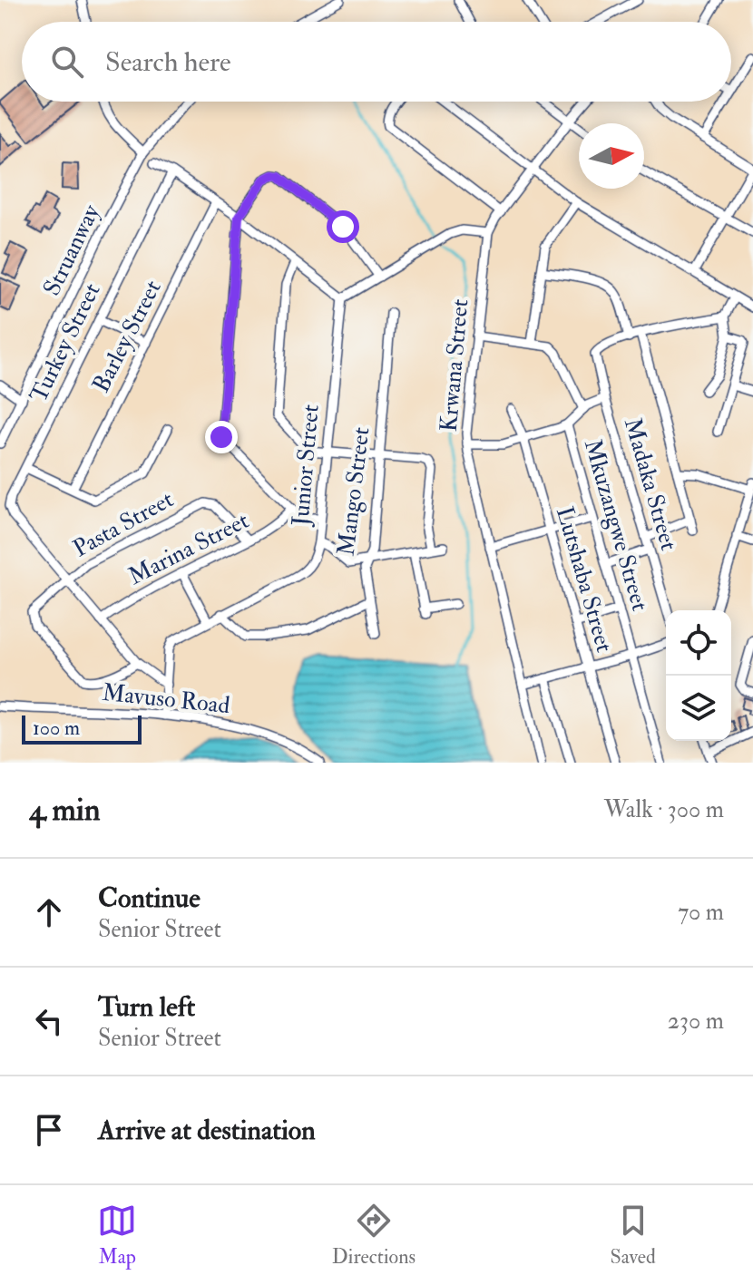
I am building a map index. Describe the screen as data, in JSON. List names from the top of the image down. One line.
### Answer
{"streets":{"street":["Struanway","Barley Street","Turkey Street","Krwana Street","Junior Street","Madaka Street","Mango Street","Pasta Street","Mkuzangwe Street","Marina Street","Lutshaba Street","Mavuso Road"]},"crossings":[["Turkey Street","Junior Street"],["Turkey Street","Pasta Street"],["Turkey Street","Marina Street"],["Junior Street","Mavuso Road"],["Pasta Street","Marina Street"]],"scale_bar":"100 m","north":"right","page":{"search":"Search here","scale":"100 m","heading":["4 min","Walk · 300 m"],"list":[["Continue","Senior Street","70 m"],["Turn left","Senior Street","230 m"],"Arrive at destination"],"nav":["Map","Directions","Saved"]}}
